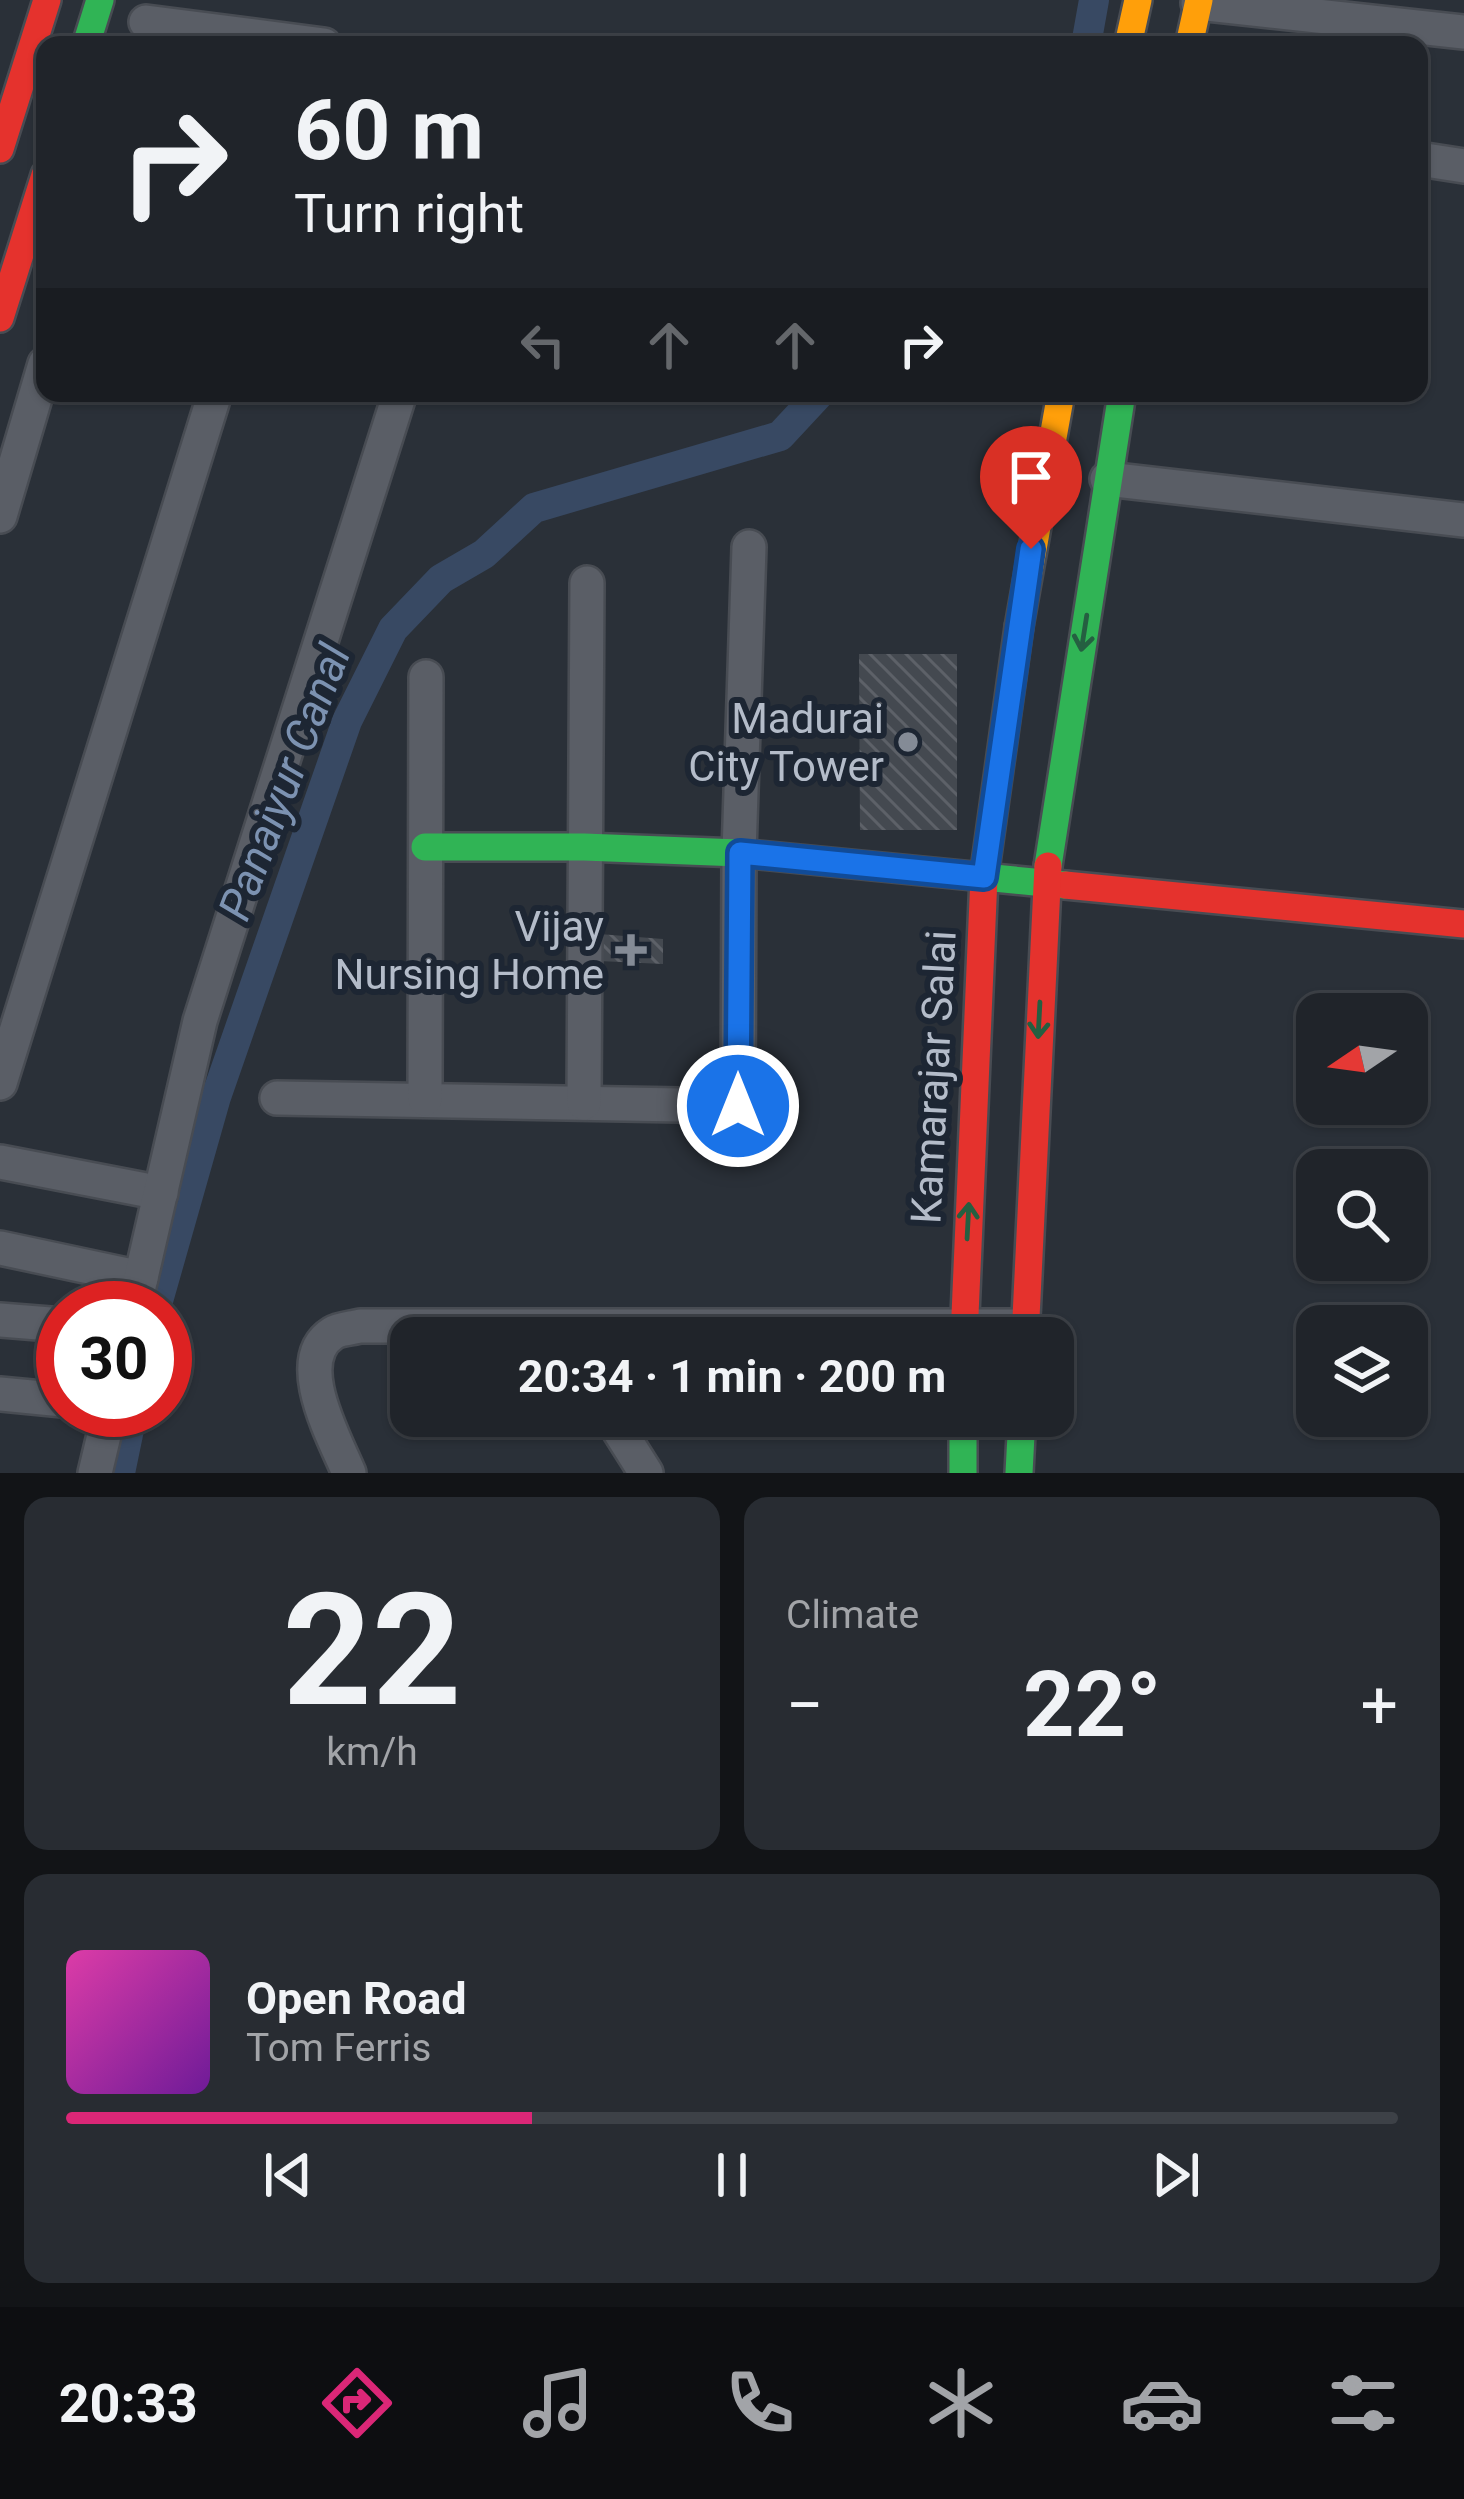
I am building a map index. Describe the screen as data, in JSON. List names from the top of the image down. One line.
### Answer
{"streets":{"main road":["Kamarajar Salai"]},"water":["Panaiyur Canal"],"places":{"other":["Madurai City Tower"],"health":["Vijay Nursing Home"]},"north":"left","page":{"turn":["60 m","Turn right"],"limit":"30","trip":"20:34 · 1 min · 200 m","tile":[["22","km/h"],"Climate"],"heat":["−","22°","+"],"song":["Open Road","Tom Ferris"],"tabs":"20:33"}}
